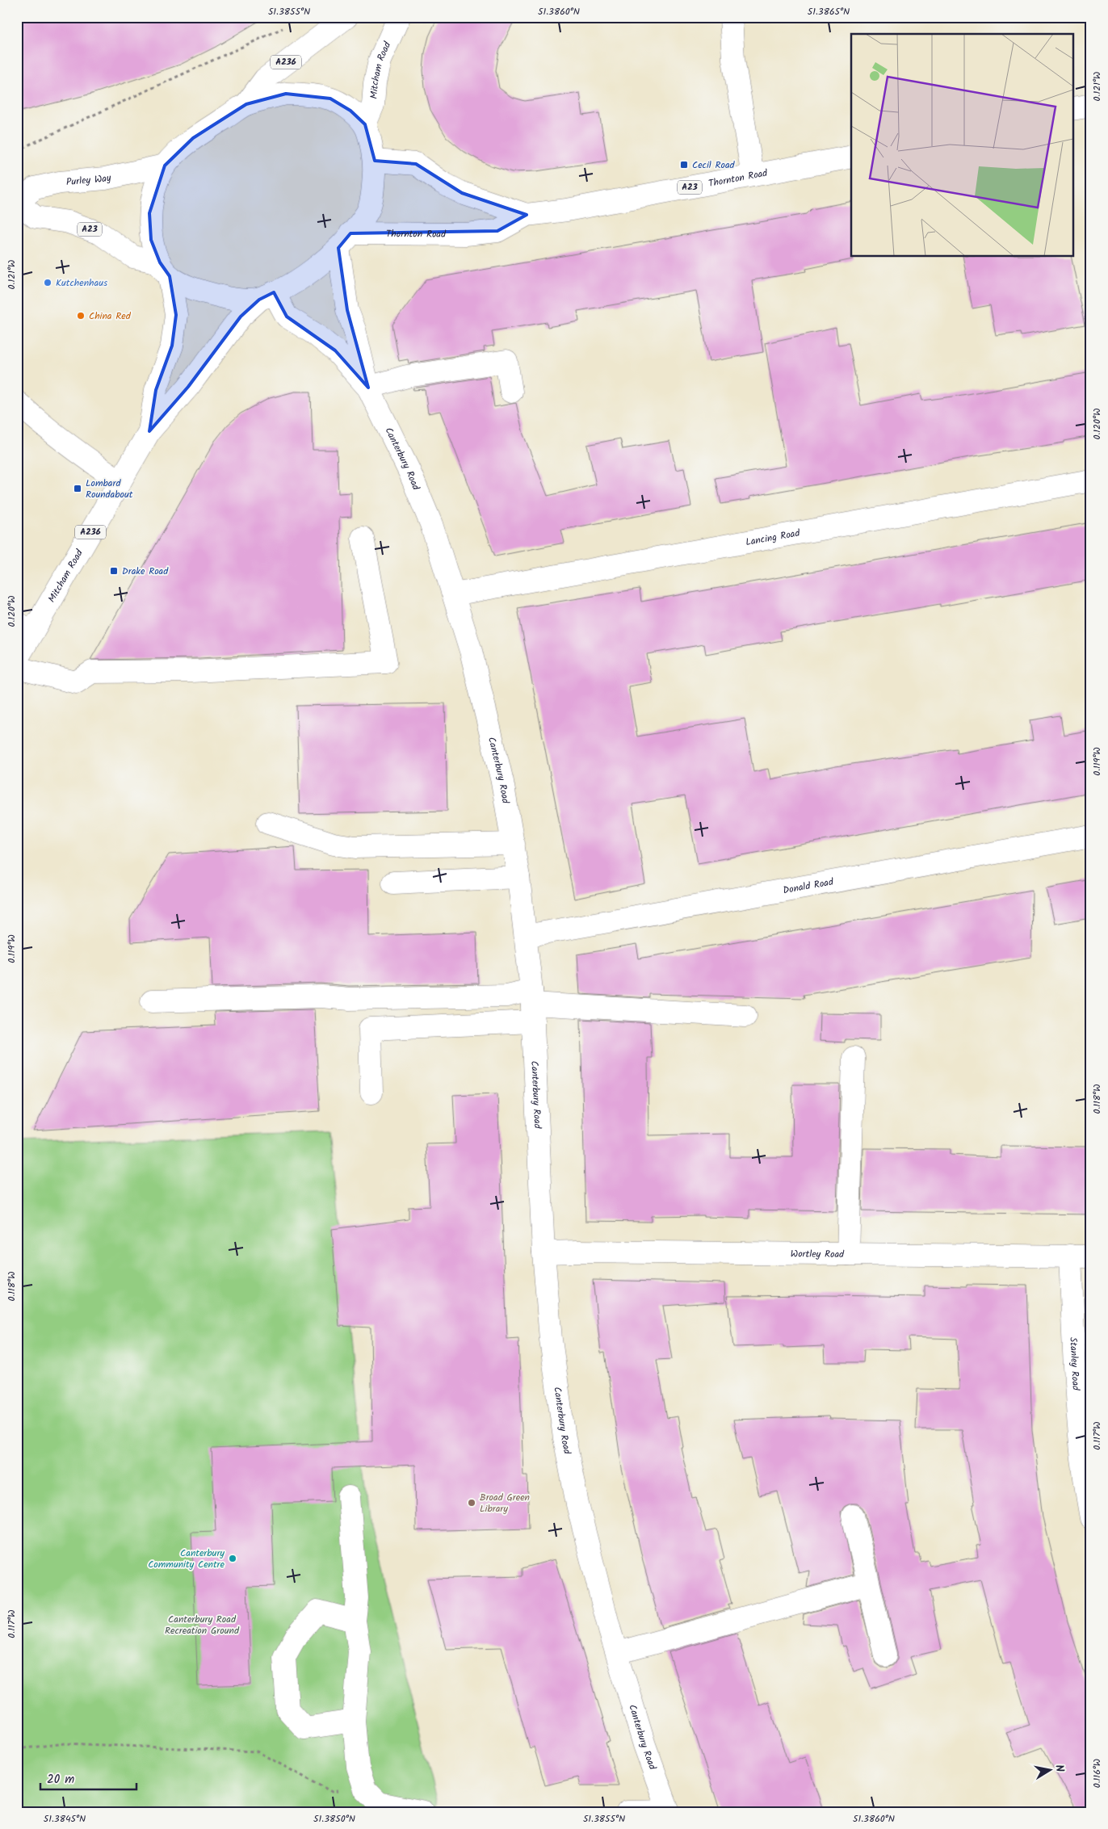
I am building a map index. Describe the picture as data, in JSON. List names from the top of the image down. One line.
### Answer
{"streets":{"main road":["A236","Mitcham Road","Thornton Road","Purley Way","A23","Canterbury Road","Lancing Road","Donald Road","Wortley Road","Stanley Road"]},"crossings":[["Mitcham Road","Purley Way"],["Mitcham Road","Canterbury Road"],["Thornton Road","Canterbury Road"],["Canterbury Road","Lancing Road"],["Canterbury Road","Donald Road"],["Canterbury Road","Wortley Road"],["Wortley Road","Stanley Road"]],"parks":["Canterbury Road Recreation Ground"],"places":{"transit":["Cecil Road","Lombard Roundabout","Drake Road"],"other":["Kutchenhaus","China Red","Broad Green Library","Canterbury Community Centre"]},"scale_bar":"20 m","north":"right","coordinates":["51.3855°N","51.3860°N","51.3865°N","0.121°W","0.120°W","0.119°W","0.118°W","0.117°W","0.116°W","51.3845°N","51.3850°N"]}
